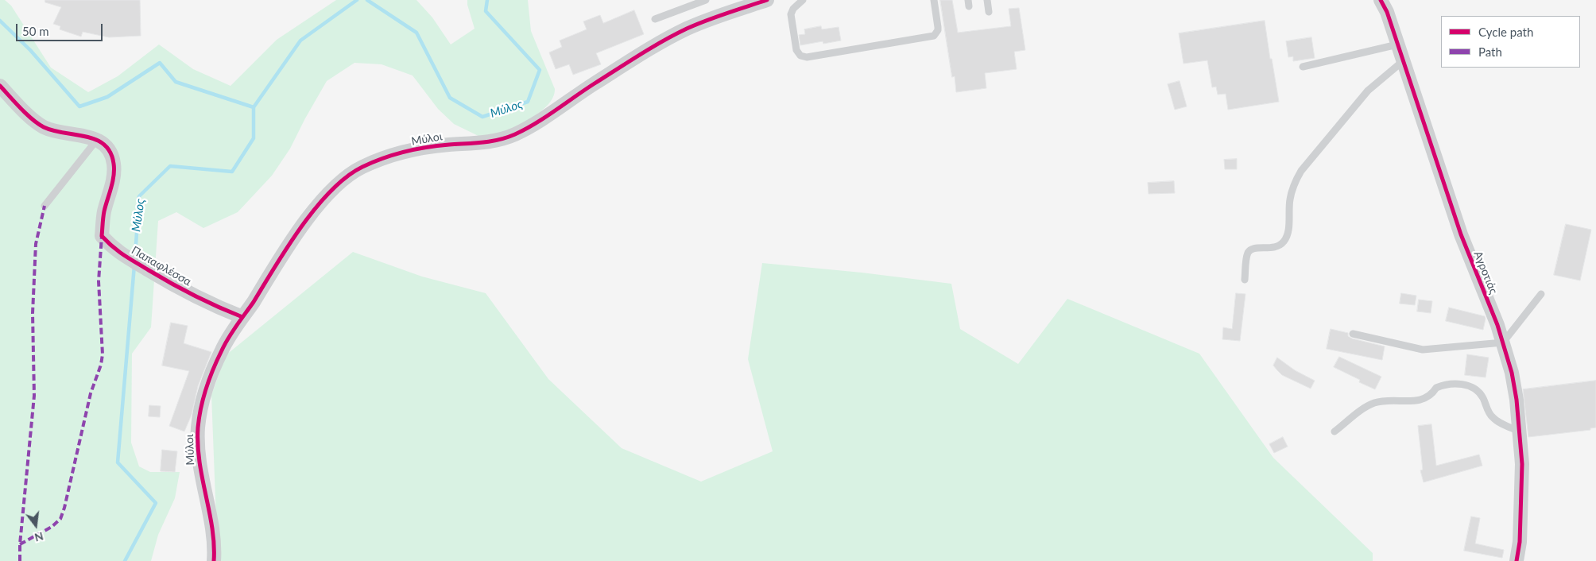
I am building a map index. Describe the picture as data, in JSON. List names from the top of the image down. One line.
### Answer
{"streets":{"street":["Μύλοι","Παπαφλέσσα","Αγροτιάς"]},"crossings":[["Μύλοι","Παπαφλέσσα"]],"water":["Μύλος"],"legend":["Cycle path","Path"],"scale_bar":"50 m","north":"bottom"}
